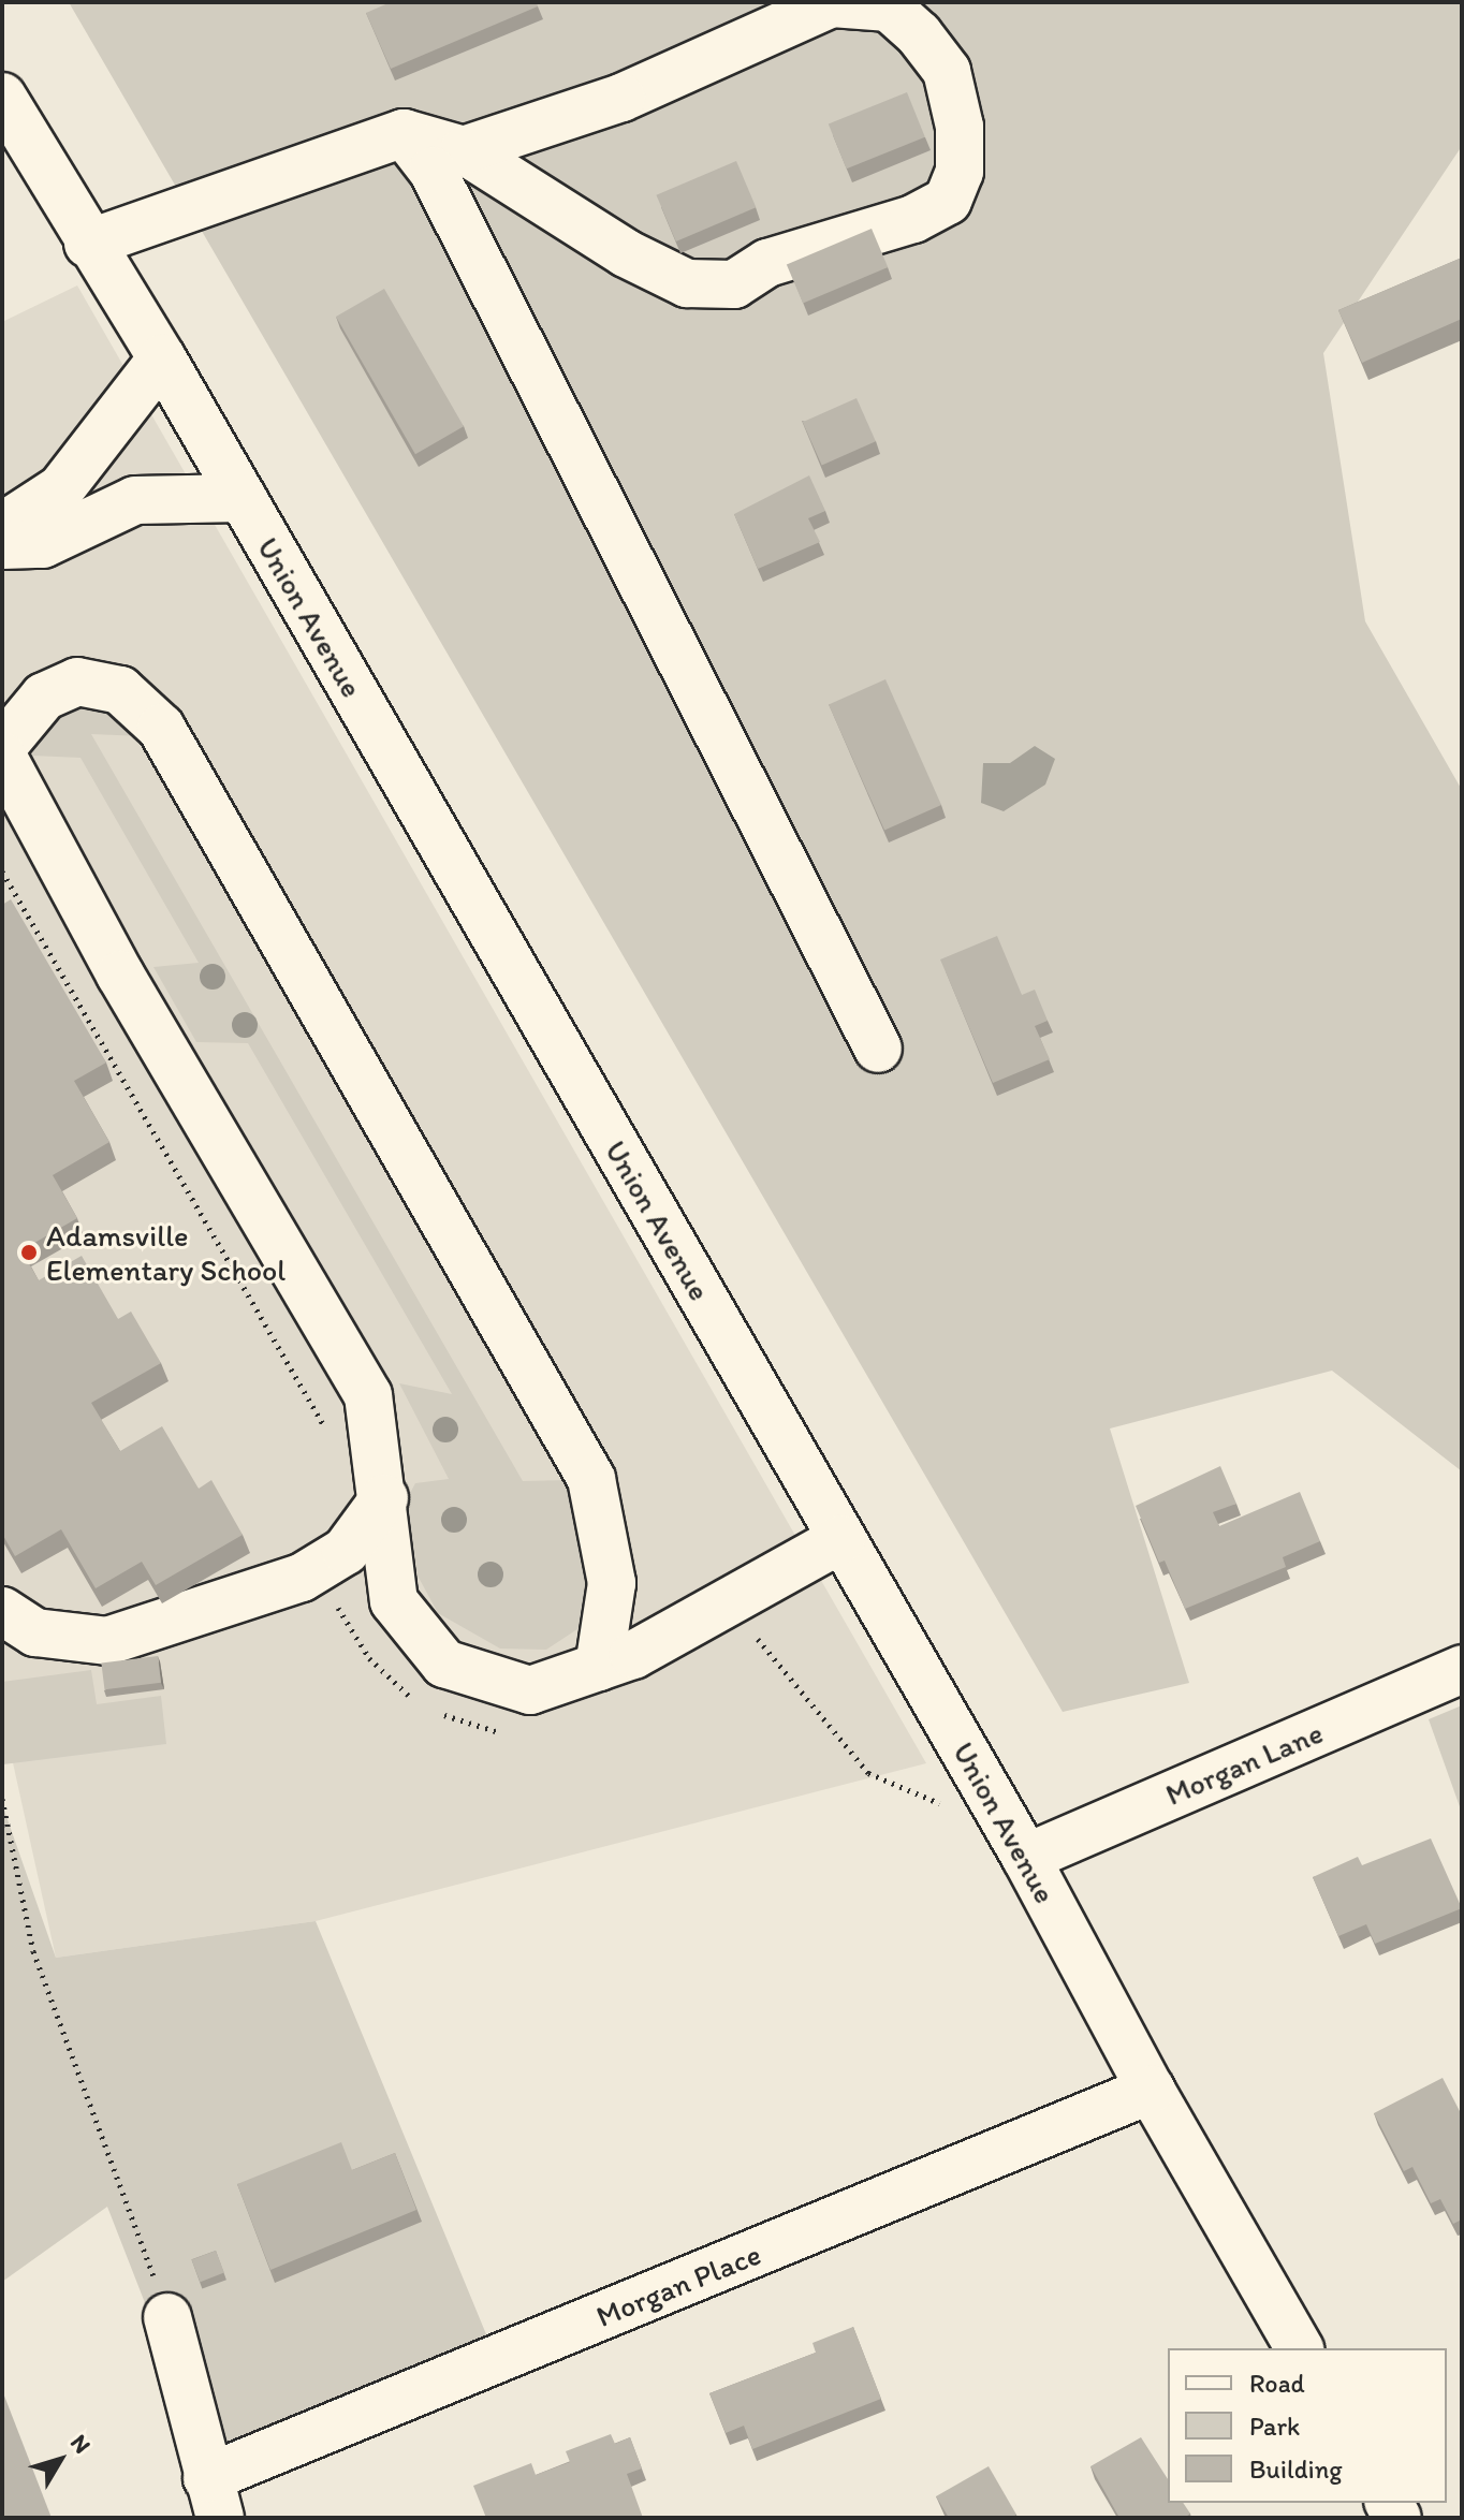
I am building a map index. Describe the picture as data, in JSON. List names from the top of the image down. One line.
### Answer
{"streets":{"street":["Union Avenue","Morgan Lane","Morgan Place"]},"crossings":[["Union Avenue","Morgan Lane"],["Union Avenue","Morgan Place"]],"places":["Adamsville Elementary School"],"legend":["Road","Park","Building"],"north":"top right"}
